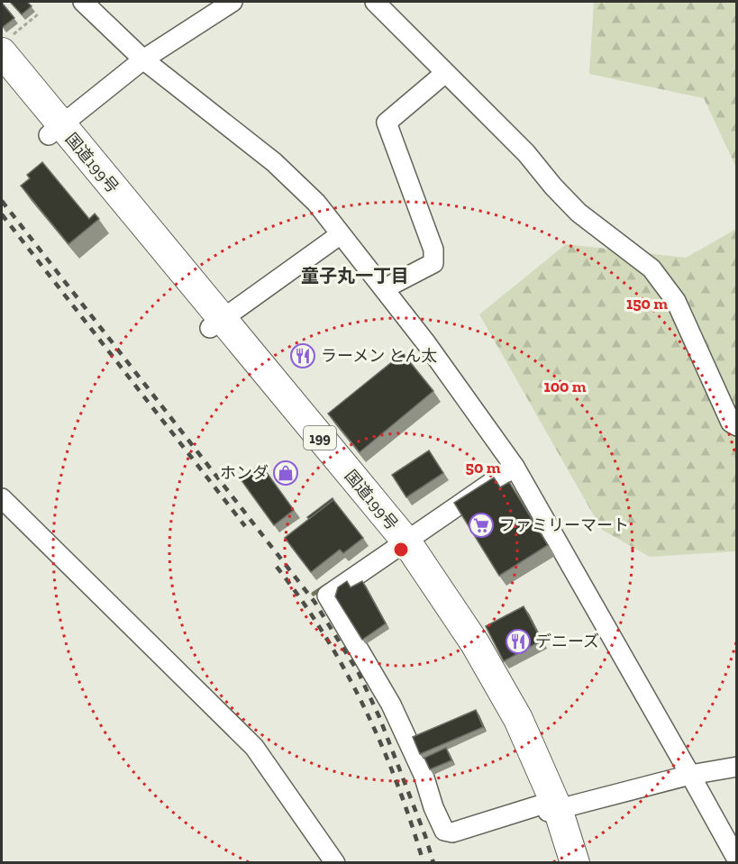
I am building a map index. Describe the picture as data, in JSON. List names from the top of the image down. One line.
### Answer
{"streets":{"highway":["国道199号","199"]},"districts":["童子丸一丁目"],"places":{"restaurant":["ラーメン とん太","デニーズ"],"shop":["ホンダ"],"supermarket":["ファミリーマート"]},"rings":["150 m","100 m","50 m"]}
